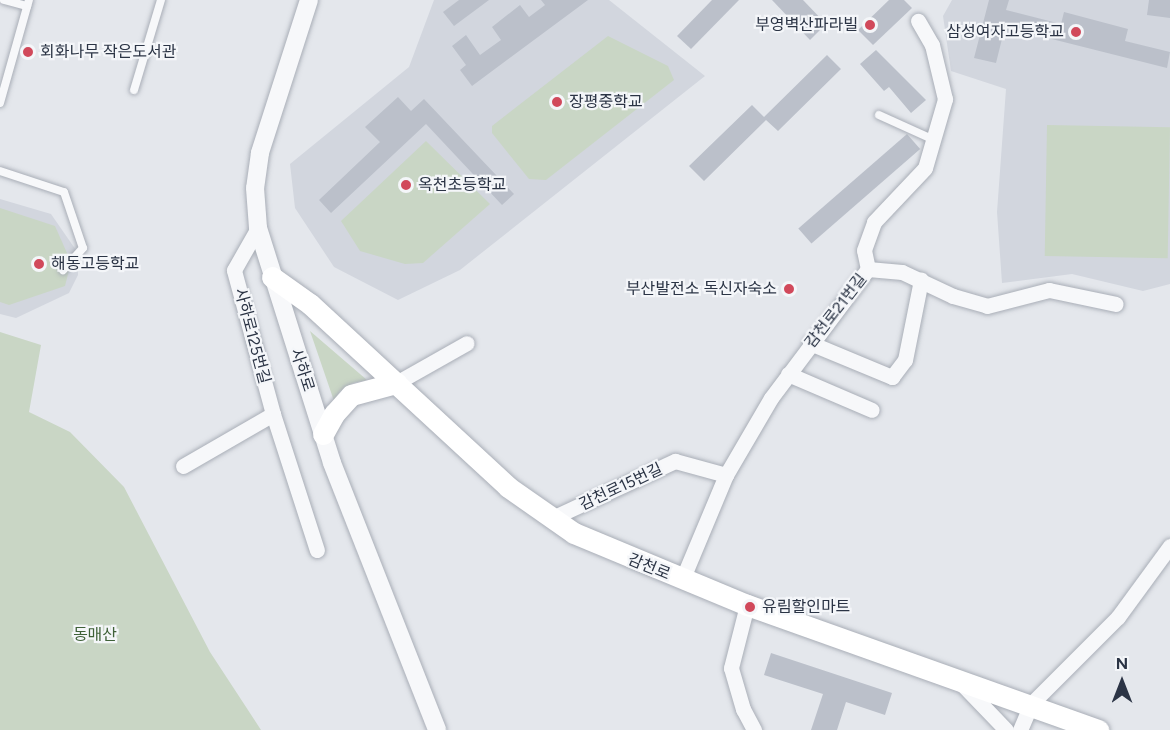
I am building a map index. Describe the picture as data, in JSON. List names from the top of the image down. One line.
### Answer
{"streets":{"main road":["감천로"],"street":["감천로21번길","사하로125번길","사하로","감천로15번길"]},"crossings":[["감천로21번길","감천로15번길"],["감천로21번길","감천로"],["사하로125번길","사하로"],["사하로","감천로"],["감천로15번길","감천로"]],"parks":["동매산"],"places":["부영벽산파라빌","삼성여자고등학교","회화나무 작은도서관","장평중학교","옥천초등학교","해동고등학교","부산발전소 독신자숙소","유림할인마트"],"north":"top"}
